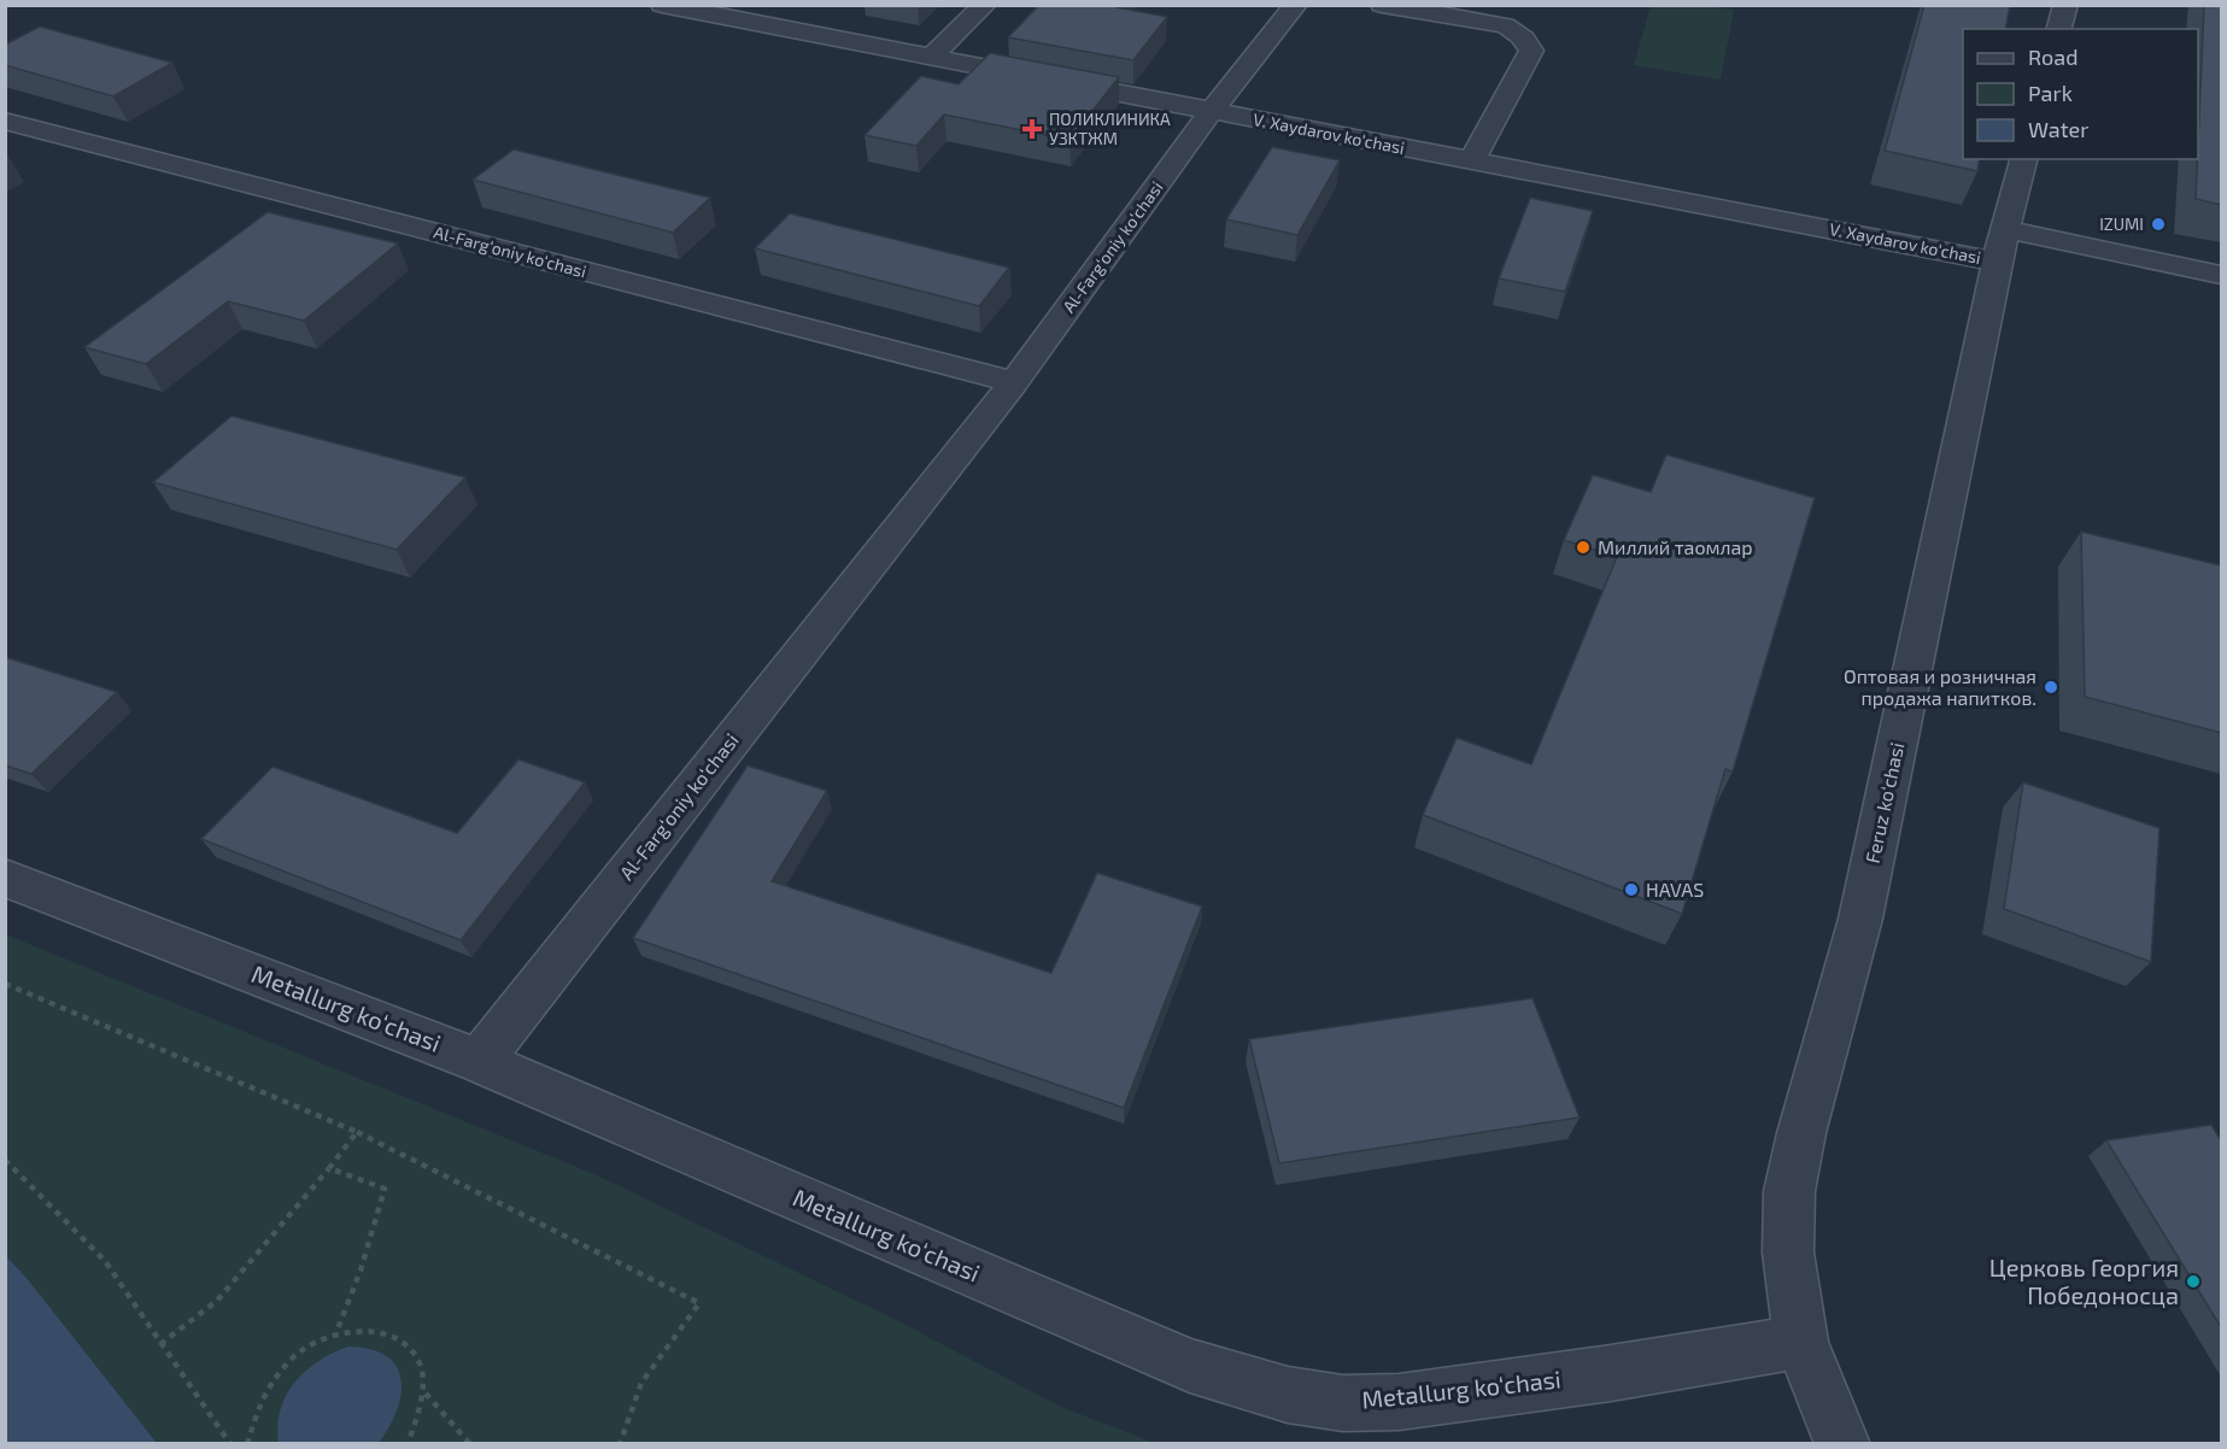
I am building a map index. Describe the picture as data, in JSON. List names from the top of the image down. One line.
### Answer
{"streets":{"street":["V. Xaydarov ko‘chasi","Al-Farg‘oniy ko‘chasi","Feruz ko‘chasi","Metallurg ko‘chasi"]},"crossings":[["V. Xaydarov ko‘chasi","Al-Farg‘oniy ko‘chasi"],["V. Xaydarov ko‘chasi","Feruz ko‘chasi"],["Al-Farg‘oniy ko‘chasi","Metallurg ko‘chasi"],["Feruz ko‘chasi","Metallurg ko‘chasi"]],"places":{"health":["ПОЛИКЛИНИКА УЗКТЖМ"],"other":["IZUMI","Миллий таомлар","Оптовая и розничная продажа напитков.","HAVAS","Церковь Георгия Победоносца"]},"legend":["Road","Park","Water"]}
